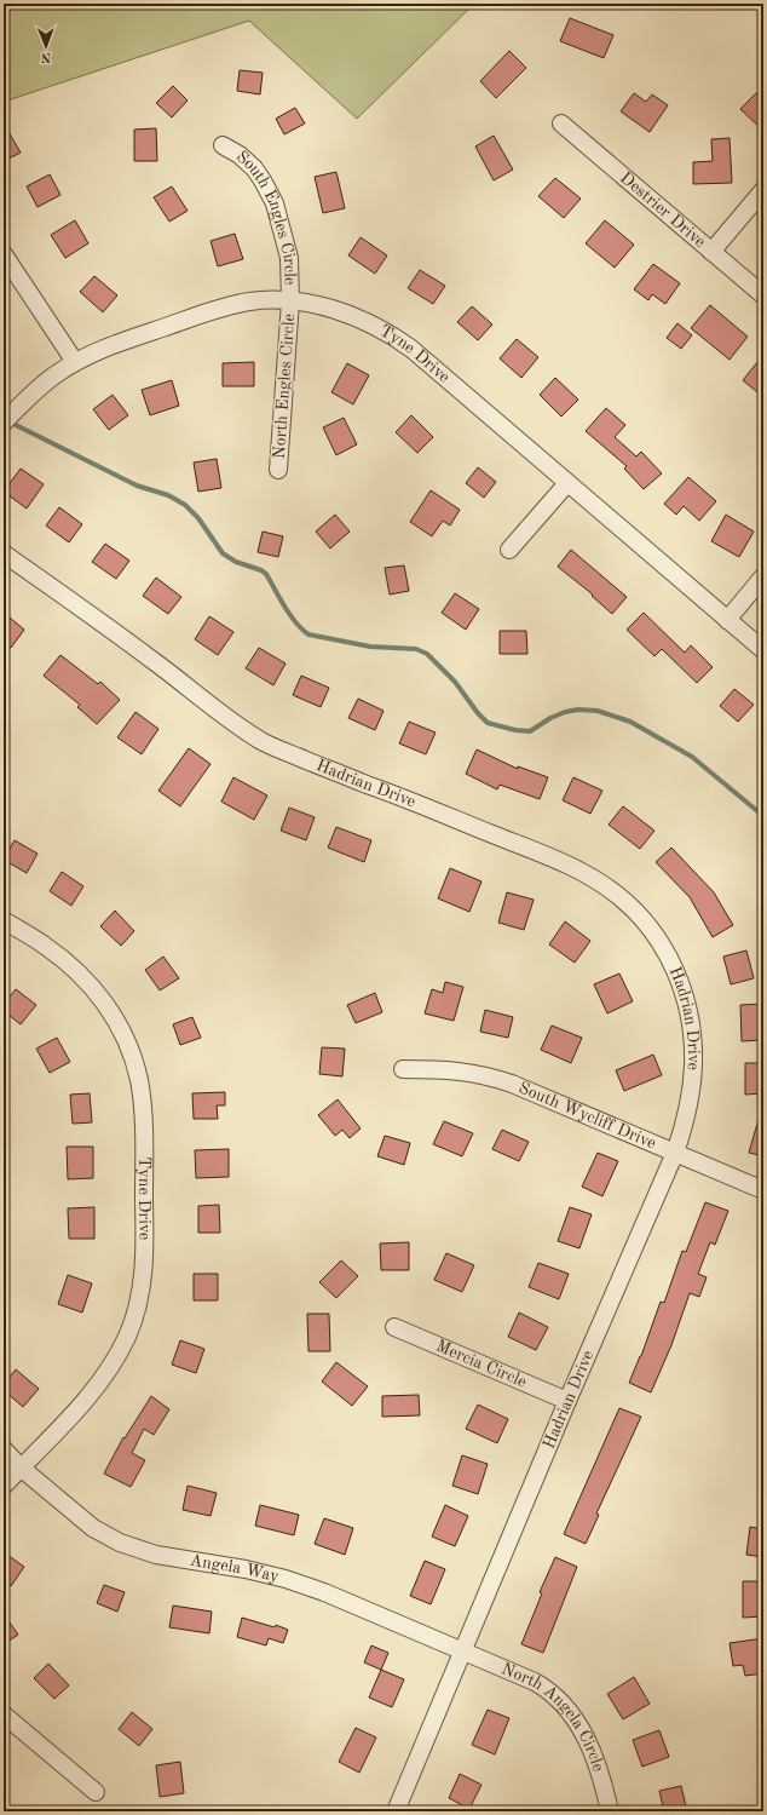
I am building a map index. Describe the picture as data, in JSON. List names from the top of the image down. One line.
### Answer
{"streets":{"street":["Destrier Drive","South Engles Circle","Tyne Drive","North Engles Circle","Hadrian Drive","South Wycliff Drive","Mercia Circle","Angela Way","North Angela Circle"]},"crossings":[["South Engles Circle","Tyne Drive"],["South Engles Circle","North Engles Circle"],["Tyne Drive","North Engles Circle"],["Tyne Drive","Angela Way"],["Hadrian Drive","South Wycliff Drive"],["Hadrian Drive","Mercia Circle"],["Hadrian Drive","Angela Way"],["Hadrian Drive","North Angela Circle"],["Angela Way","North Angela Circle"]],"north":"bottom"}
